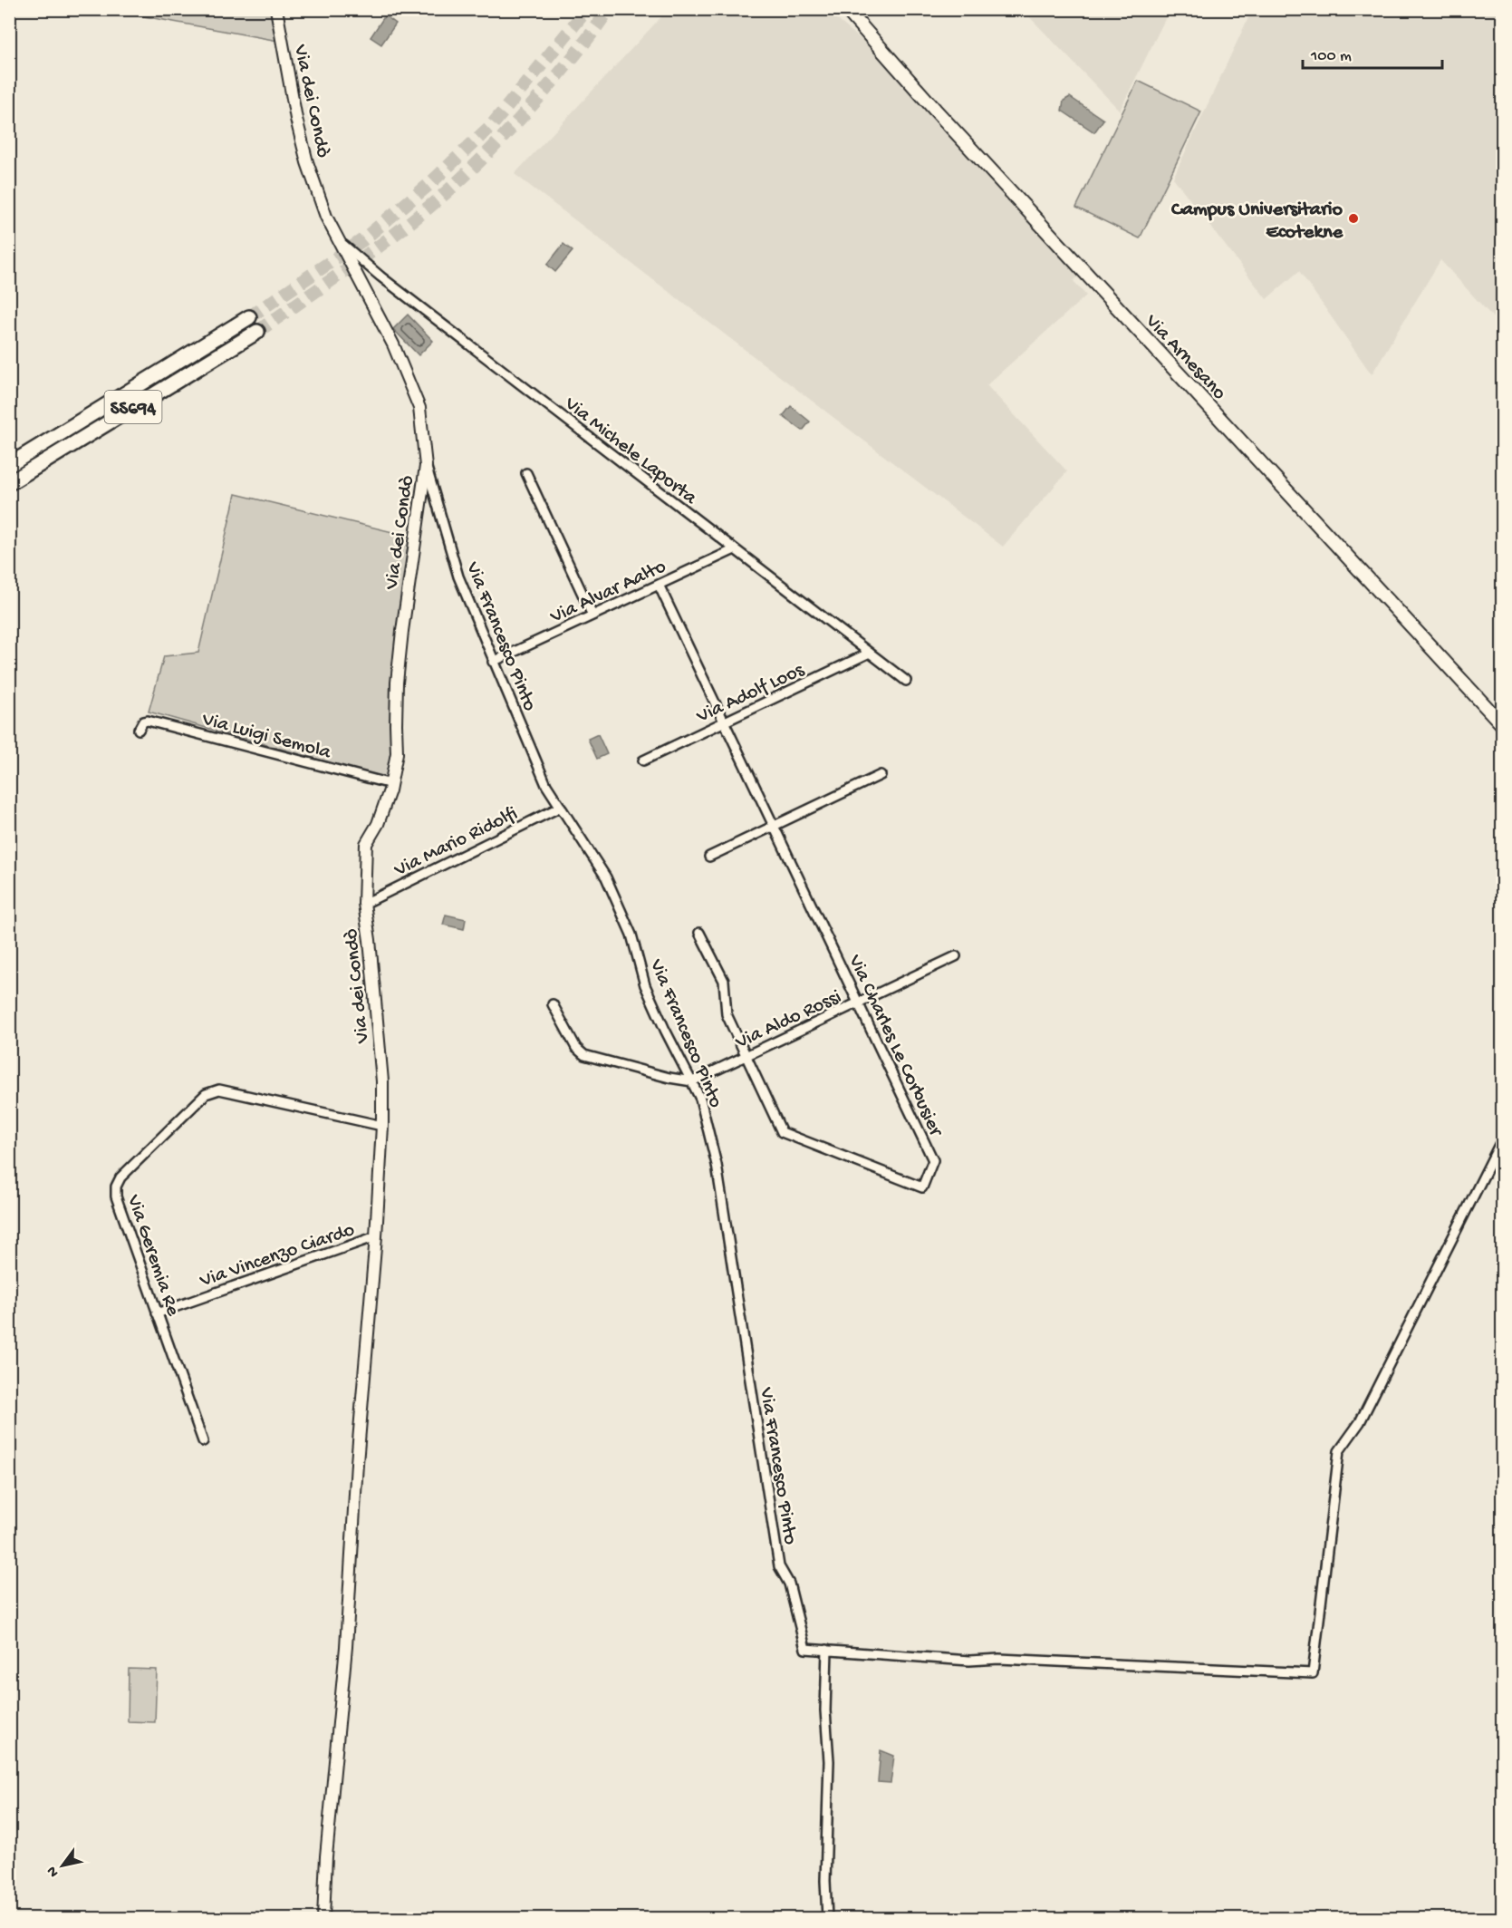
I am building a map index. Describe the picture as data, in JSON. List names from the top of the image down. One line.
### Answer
{"streets":{"highway":["SS694"],"main road":["Via Arnesano"],"street":["Via dei Condò","Via Michele Laporta","Via Alvar Aalto","Via Francesco Pinto","Via Adolf Loos","Via Luigi Semola","Via Mario Ridolfi","Via Aldo Rossi","Via Charles Le Corbusier","Via Vincenzo Ciardo","Via Geremia Re"]},"crossings":[["Via dei Condò","Via Michele Laporta"],["Via dei Condò","Via Francesco Pinto"],["Via dei Condò","Via Luigi Semola"],["Via dei Condò","Via Mario Ridolfi"],["Via dei Condò","Via Vincenzo Ciardo"],["Via dei Condò","Via Geremia Re"],["Via Michele Laporta","Via Alvar Aalto"],["Via Michele Laporta","Via Adolf Loos"],["Via Alvar Aalto","Via Francesco Pinto"],["Via Alvar Aalto","Via Charles Le Corbusier"],["Via Francesco Pinto","Via Mario Ridolfi"],["Via Francesco Pinto","Via Aldo Rossi"],["Via Adolf Loos","Via Charles Le Corbusier"],["Via Aldo Rossi","Via Charles Le Corbusier"],["Via Vincenzo Ciardo","Via Geremia Re"]],"places":["Campus Universitario Ecotekne"],"scale_bar":"100 m","north":"bottom left"}
